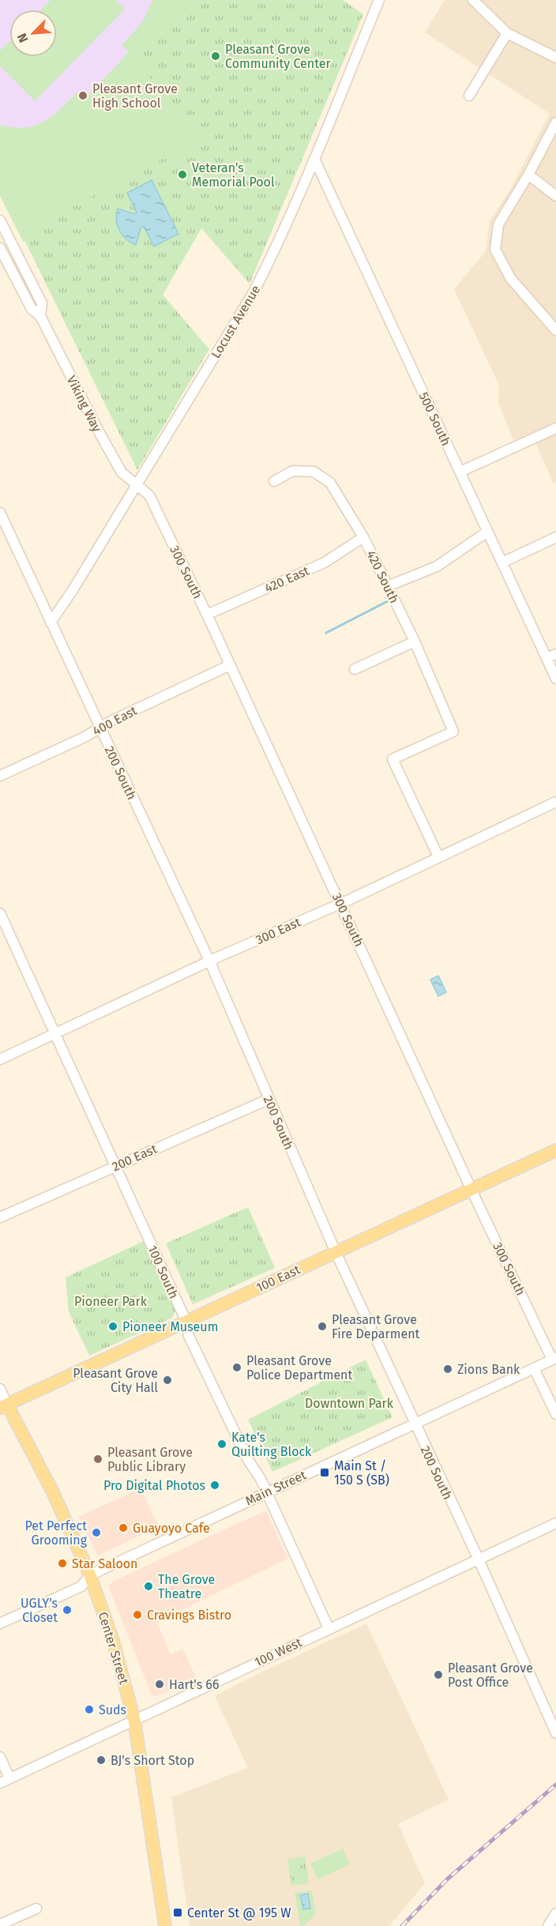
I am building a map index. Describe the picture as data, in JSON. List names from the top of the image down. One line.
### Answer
{"streets":{"main road":["100 East","Center Street"],"street":["Locust Avenue","Viking Way","500 South","300 South","420 South","420 East","400 East","200 South","300 East","200 East","100 South","Main Street","100 West"]},"crossings":[["Locust Avenue","Viking Way"],["Locust Avenue","500 South"],["Locust Avenue","300 South"],["Locust Avenue","200 South"],["Viking Way","300 South"],["300 South","420 East"],["300 South","400 East"],["300 South","300 East"],["300 South","100 East"],["300 South","Main Street"],["420 South","420 East"],["420 South","300 East"],["400 East","200 South"],["200 South","300 East"],["200 South","200 East"],["200 South","100 East"],["200 South","Main Street"],["200 South","100 West"],["300 East","100 South"],["200 East","100 South"],["100 South","100 East"],["100 South","Main Street"],["100 South","100 West"],["100 East","Center Street"],["Main Street","Center Street"],["Center Street","100 West"]],"parks":["Pioneer Park","Downtown Park"],"places":{"other":["Pleasant Grove Community Center","Pleasant Grove High School","Veteran's Memorial Pool","Pioneer Museum","Pleasant Grove Fire Deparment","Pleasant Grove Police Department","Zions Bank","Pleasant Grove City Hall","Kate's Quilting Block","Pleasant Grove Public Library","Pro Digital Photos","Guayoyo Cafe","Pet Perfect Grooming","Star Saloon","The Grove Theatre","UGLY's Closet","Cravings Bistro","Pleasant Grove Post Office","Hart's 66","Suds","BJ's Short Stop"],"transit":["Main St / 150 S (SB)","Center St @ 195 W"]},"north":"bottom left"}
